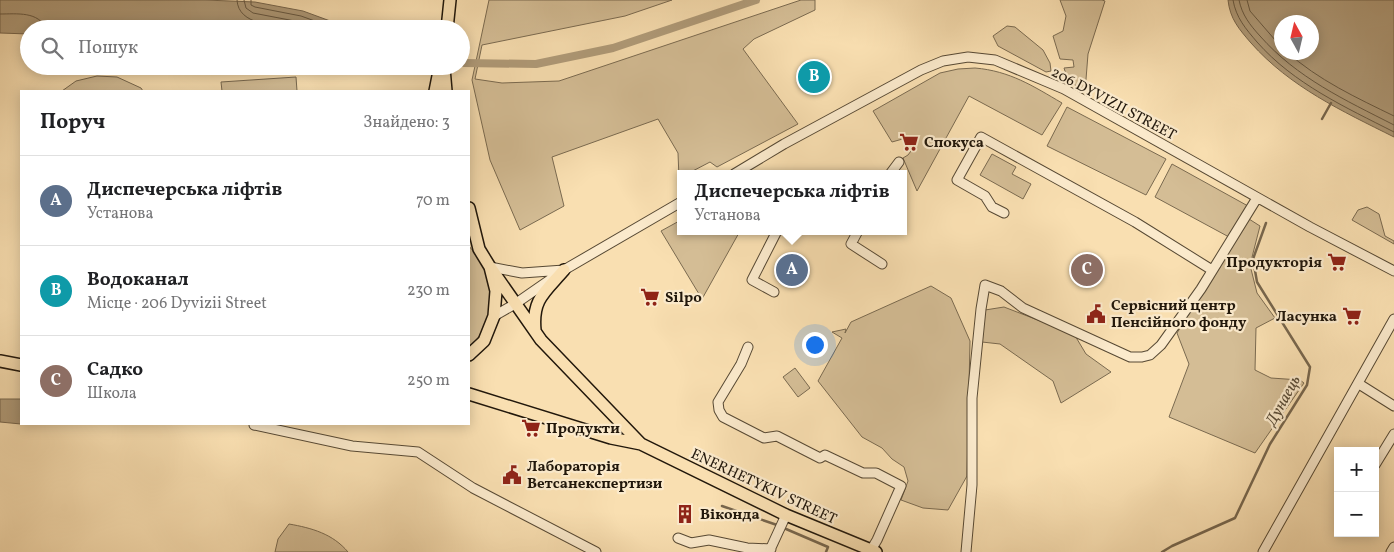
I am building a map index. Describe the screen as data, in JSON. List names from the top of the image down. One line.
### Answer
{"streets":{"main road":["ENERHETYKIV STREET"],"street":["206 DYVIZII STREET"]},"water":["Дунаець"],"places":{"supermarket":["Спокуса","Продукторія","Silpo","Ласунка","Продукти"],"public building":["Сервісний центр Пенсійного фонду","Лабораторія Ветсанекспертизи"],"building":["Віконда"]},"north":"top","page":{"search":"Пошук","pins":["B","A","C"],"heading":["Поруч","Знайдено: 3"],"list":[{"mark":"A","name":"Диспечерська ліфтів","note":"Установа","value":"70 m"},{"mark":"B","name":"Водоканал","note":"Місце · 206 Dyvizii Street","value":"230 m"},{"mark":"C","name":"Садко","note":"Школа","value":"250 m"}],"popup":["Диспечерська ліфтів","Установа"],"map_buttons":["+","−"]}}
